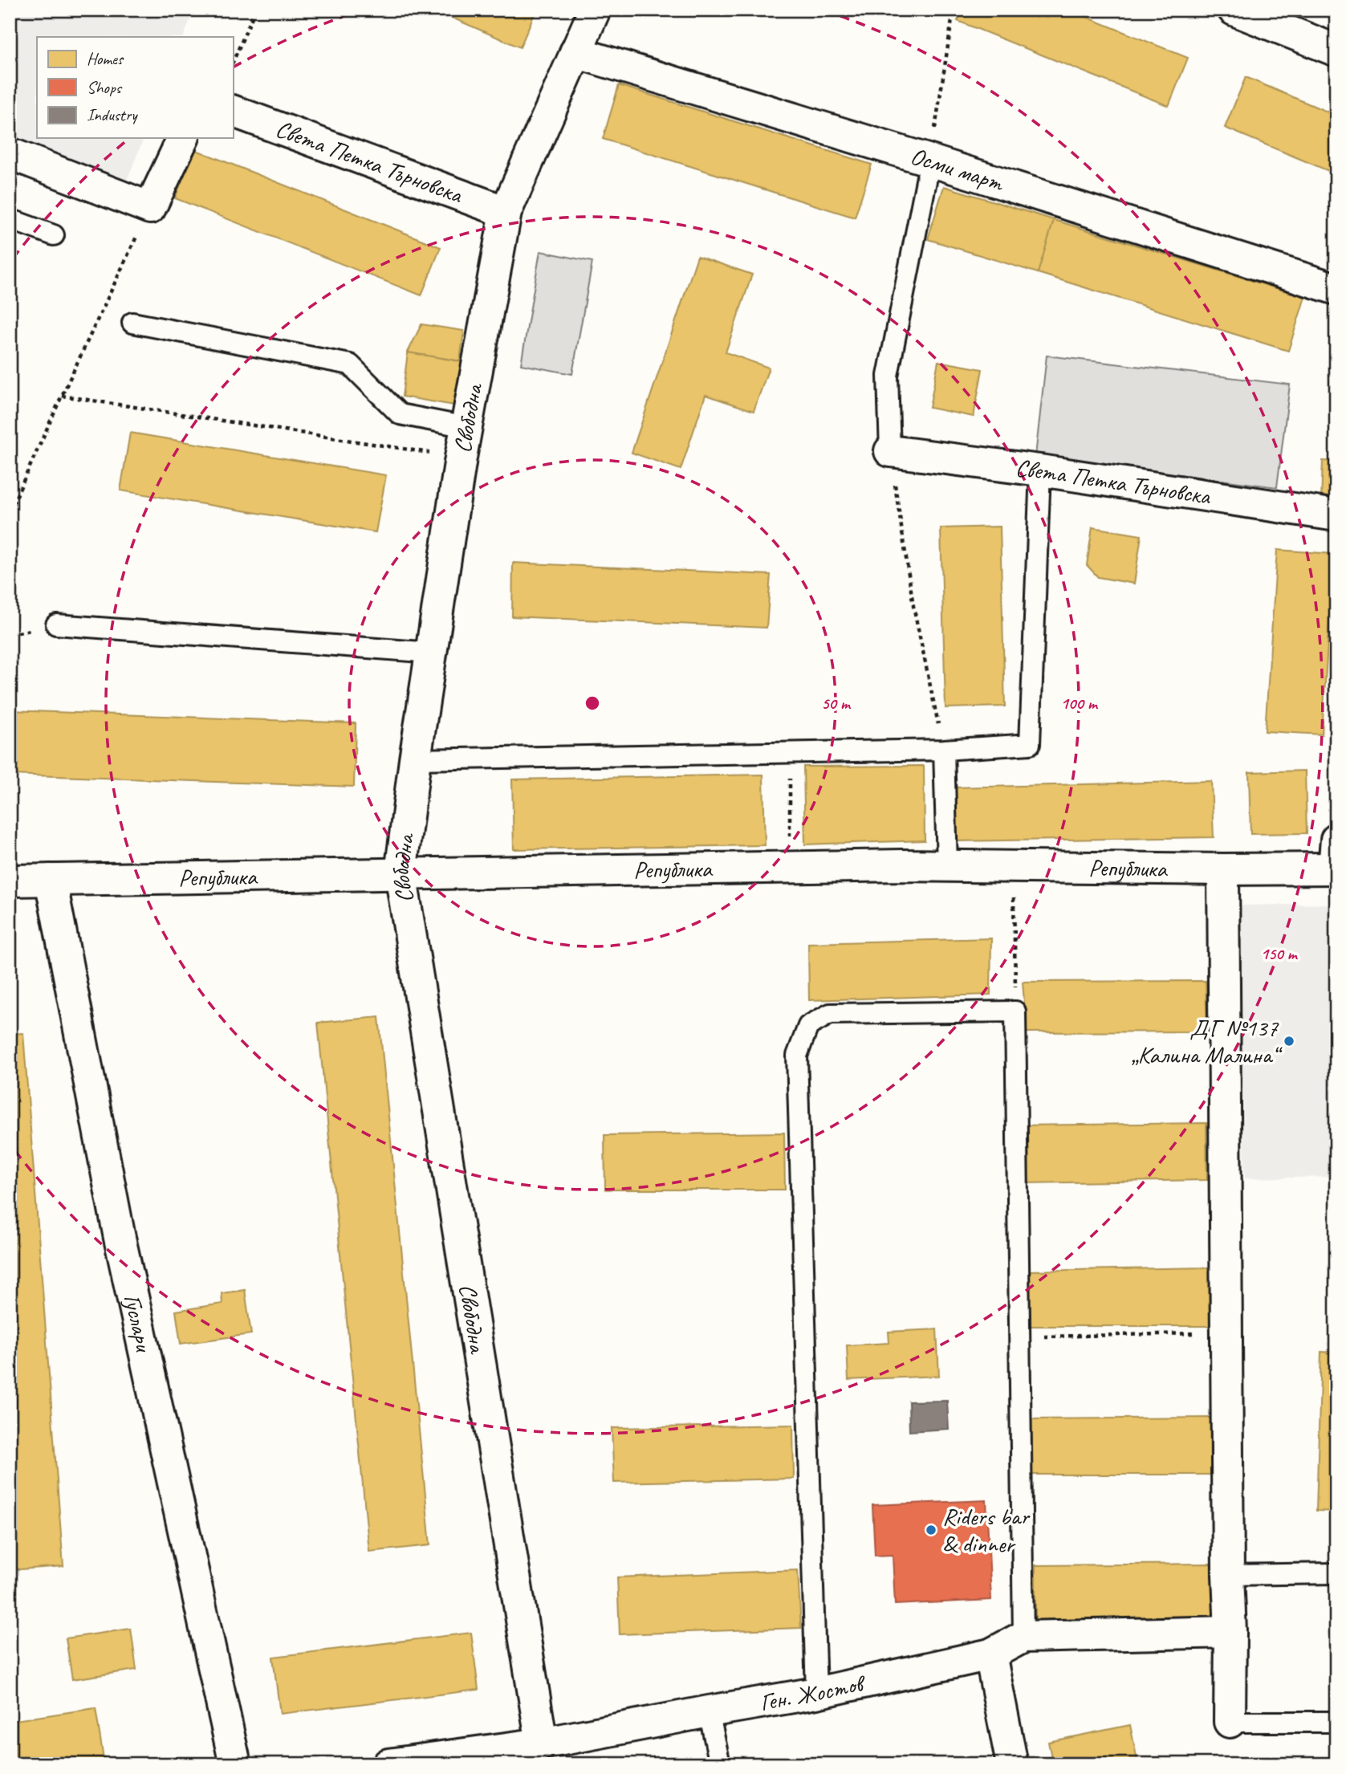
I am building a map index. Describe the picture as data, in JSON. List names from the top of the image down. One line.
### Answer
{"streets":{"street":["Света Петка Търновска","Осми март","Свободна","Република","Гуслари","Ген. Жостов"]},"crossings":[["Света Петка Търновска","Свободна"],["Осми март","Свободна"],["Свободна","Република"],["Свободна","Ген. Жостов"],["Република","Гуслари"]],"places":["ДГ №137 „Калина Малина“","Riders bar & dinner"],"legend":["Homes","Shops","Industry"],"rings":["50 m","100 m","150 m"]}
